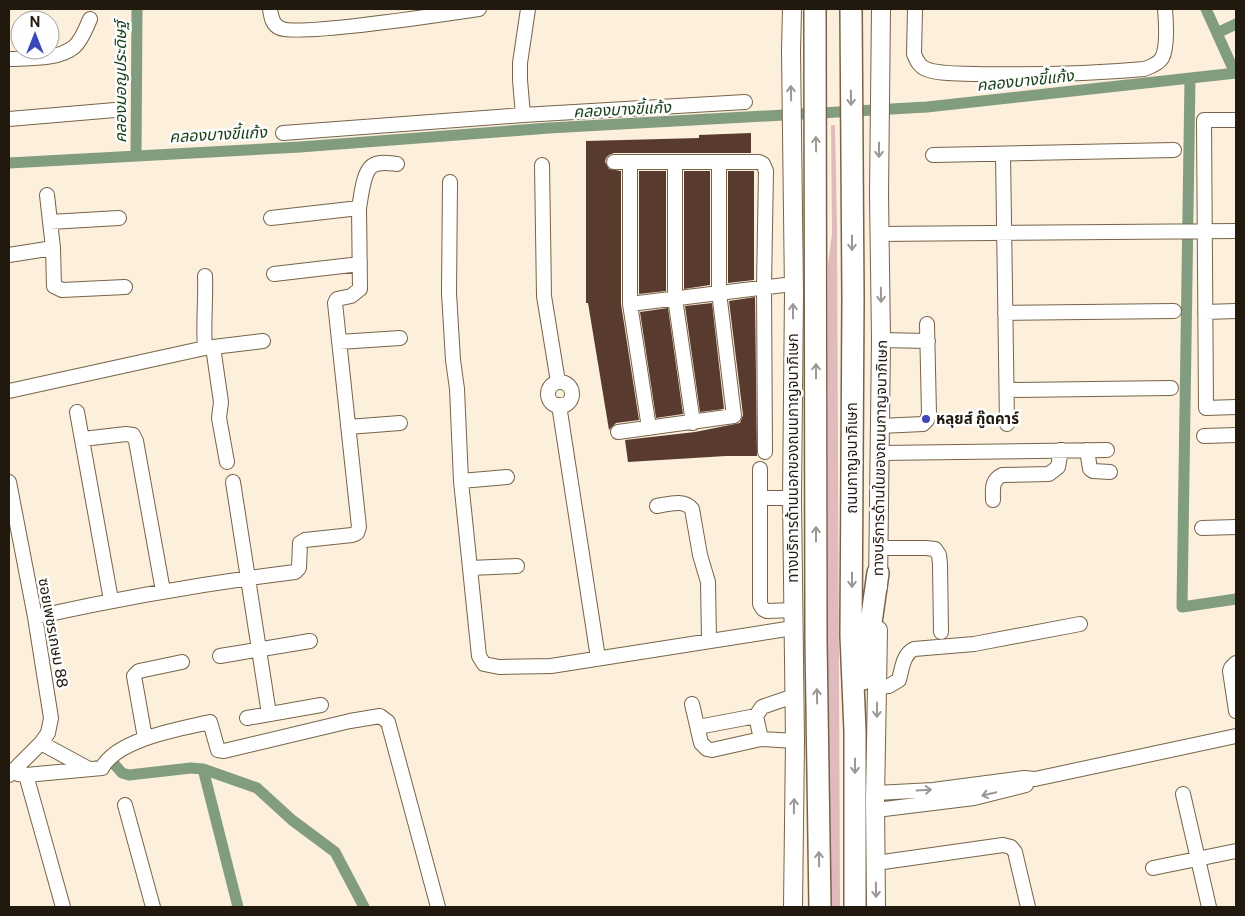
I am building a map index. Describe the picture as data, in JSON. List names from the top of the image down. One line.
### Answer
{"streets":{"highway":["ถนนกาญจนาภิเษก"],"main road":["ทางบริการด้านนอกของถนนกาญจนาภิเษก","ทางบริการด้านในของถนนกาญจนาภิเษก"],"street":["ซอยเพชรเกษม 88"]},"one_way":["ทางบริการด้านนอกของถนนกาญจนาภิเษก","ทางบริการด้านในของถนนกาญจนาภิเษก"],"water":["คลองบางขี้แก้ง","คลองมอญประดิษฐ์"],"places":["หลุยส์ กู๊ดคาร์"],"north":"top"}
